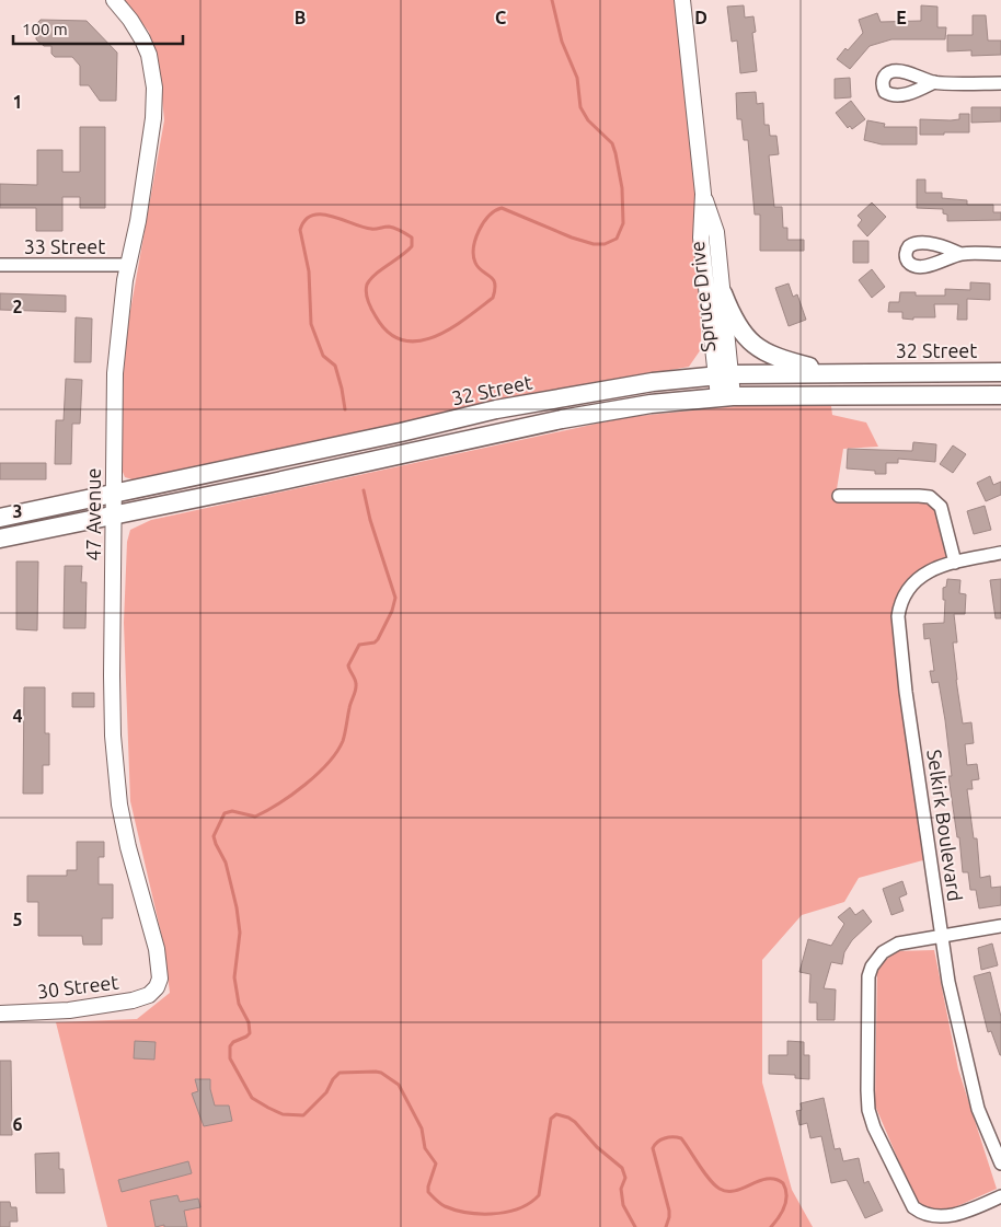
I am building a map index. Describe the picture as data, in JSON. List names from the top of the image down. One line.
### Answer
{"streets":{"main road":["32 Street"],"street":["33 Street","Spruce Drive","47 Avenue","Selkirk Boulevard","30 Street"]},"crossings":[["33 Street","47 Avenue"],["Spruce Drive","32 Street"],["32 Street","47 Avenue"],["47 Avenue","30 Street"]],"scale_bar":"100 m","grid":{"columns":["B","C","D","E"],"rows":["1","2","3","4","5","6"]}}
